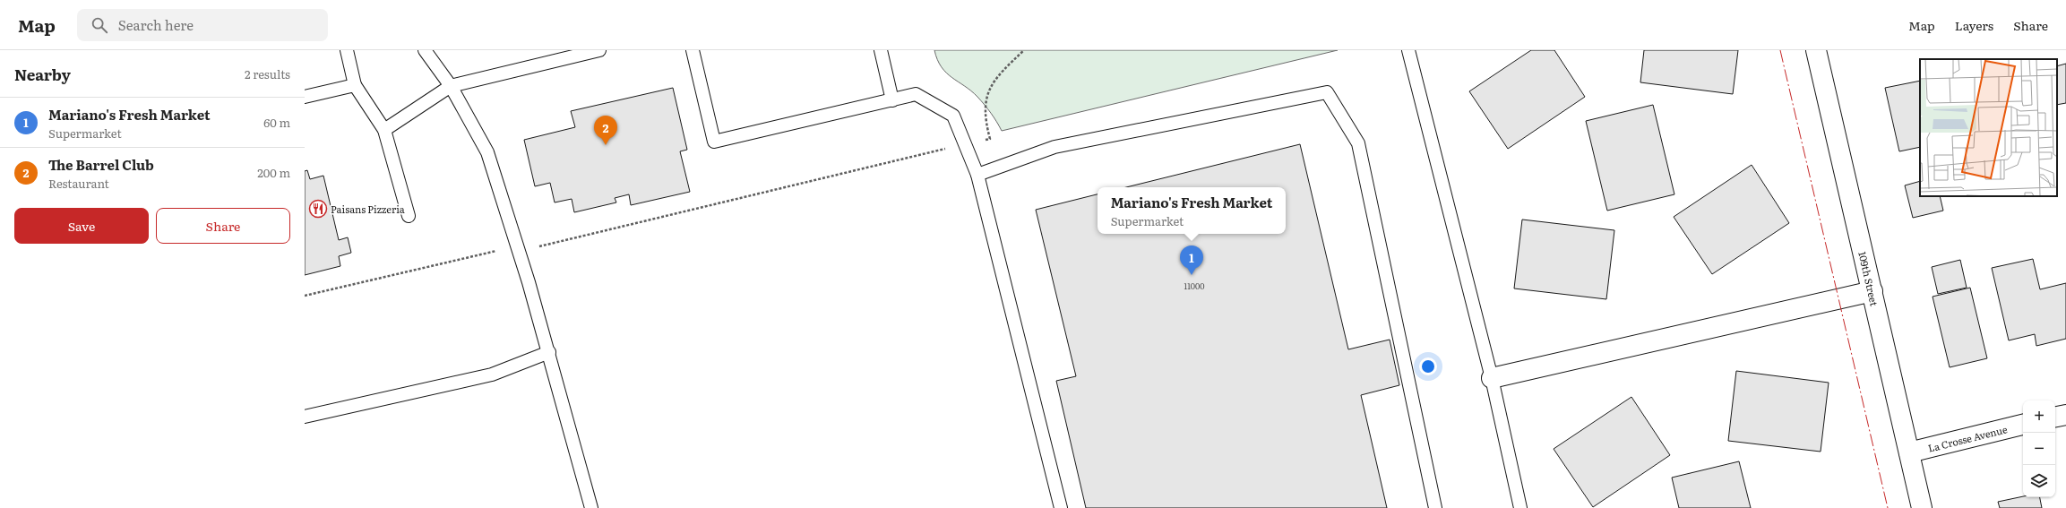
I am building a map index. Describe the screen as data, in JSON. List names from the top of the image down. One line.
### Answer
{"streets":{"street":["109th Street","La Crosse Avenue"]},"crossings":[["109th Street","La Crosse Avenue"]],"places":{"restaurant":["Paisans Pizzeria"]},"house_numbers":["11000"],"page":{"header":"Map","search":"Search here","nav":["Map","Layers","Share"],"heading":["Nearby","2 results"],"list":[{"mark":"1","name":"Mariano's Fresh Market","note":"Supermarket","value":"60 m"},{"mark":"2","name":"The Barrel Club","note":"Restaurant","value":"200 m"}],"pins":["2","1"],"popup":["Mariano's Fresh Market","Supermarket"],"buttons":["Save","Share"],"map_buttons":["+","−"]}}
